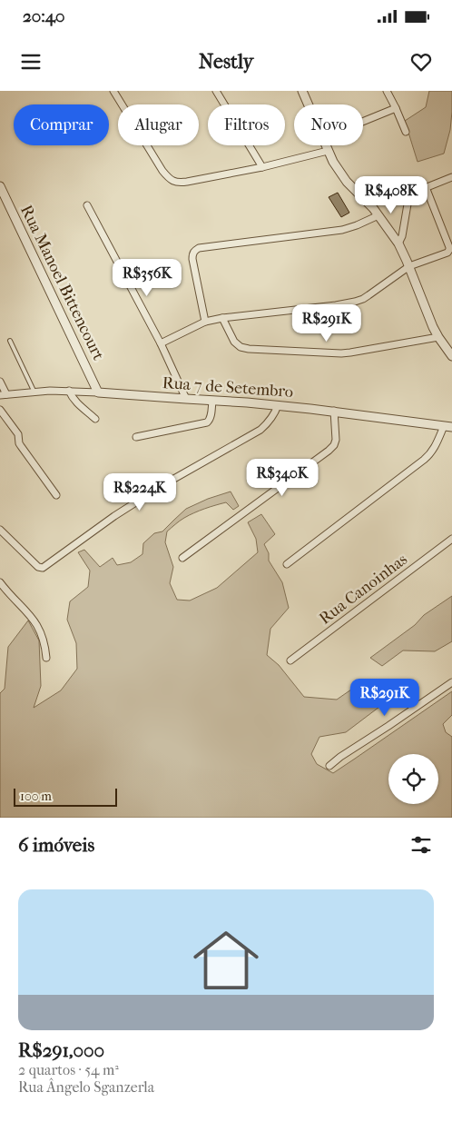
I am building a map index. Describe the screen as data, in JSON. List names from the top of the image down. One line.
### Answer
{"streets":{"street":["Rua Manoel Bittencourt","Rua 7 de Setembro","Rua Canoinhas"]},"crossings":[["Rua Manoel Bittencourt","Rua 7 de Setembro"]],"scale_bar":"100 m","page":{"status":"20:40","header":"Nestly","chip":["Comprar","Alugar","Filtros","Novo"],"price":["R$408K","R$356K","R$291K","R$340K","R$224K","R$291K"],"scale":"100 m","heading":"6 imóveis","list":[{"name":"R$291,000","note":"2 quartos · 54 m² · Rua Ângelo Sganzerla"}]}}
